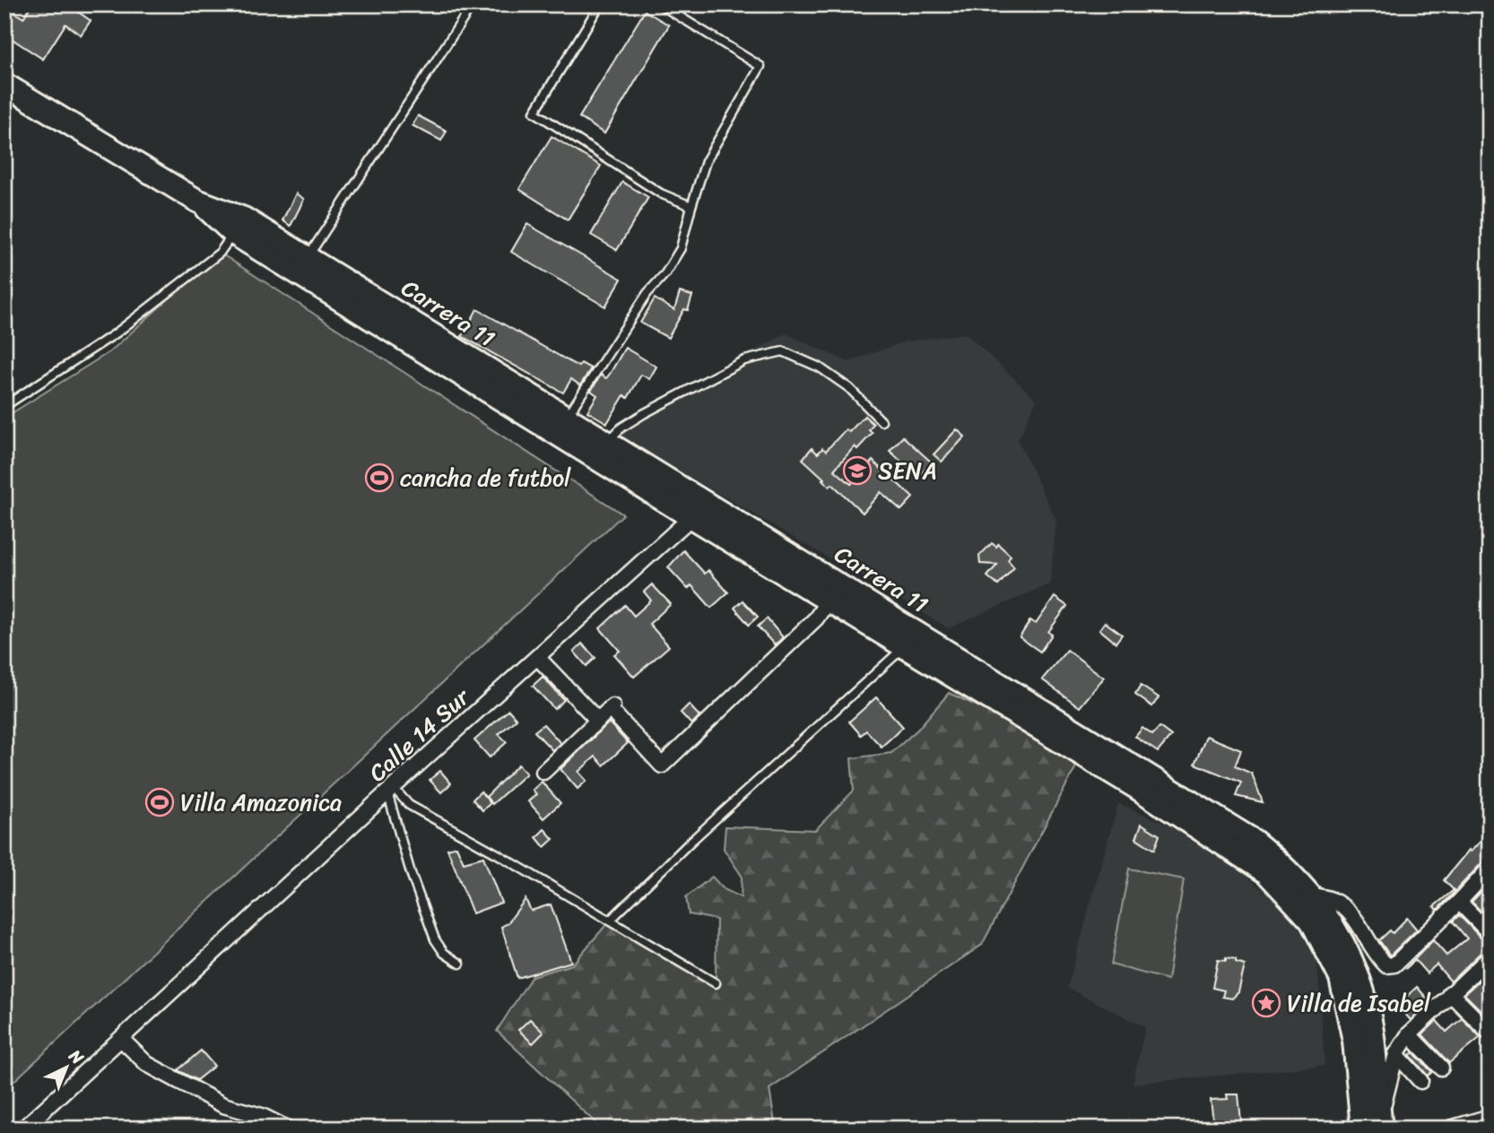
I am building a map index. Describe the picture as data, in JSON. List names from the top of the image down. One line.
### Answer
{"streets":{"main road":["Carrera 11"],"street":["Calle 14 Sur"]},"crossings":[["Carrera 11","Calle 14 Sur"]],"places":{"school or university":["SENA"],"sports":["cancha de futbol","Villa Amazonica"],"place":["Villa de Isabel"]},"north":"top right"}
